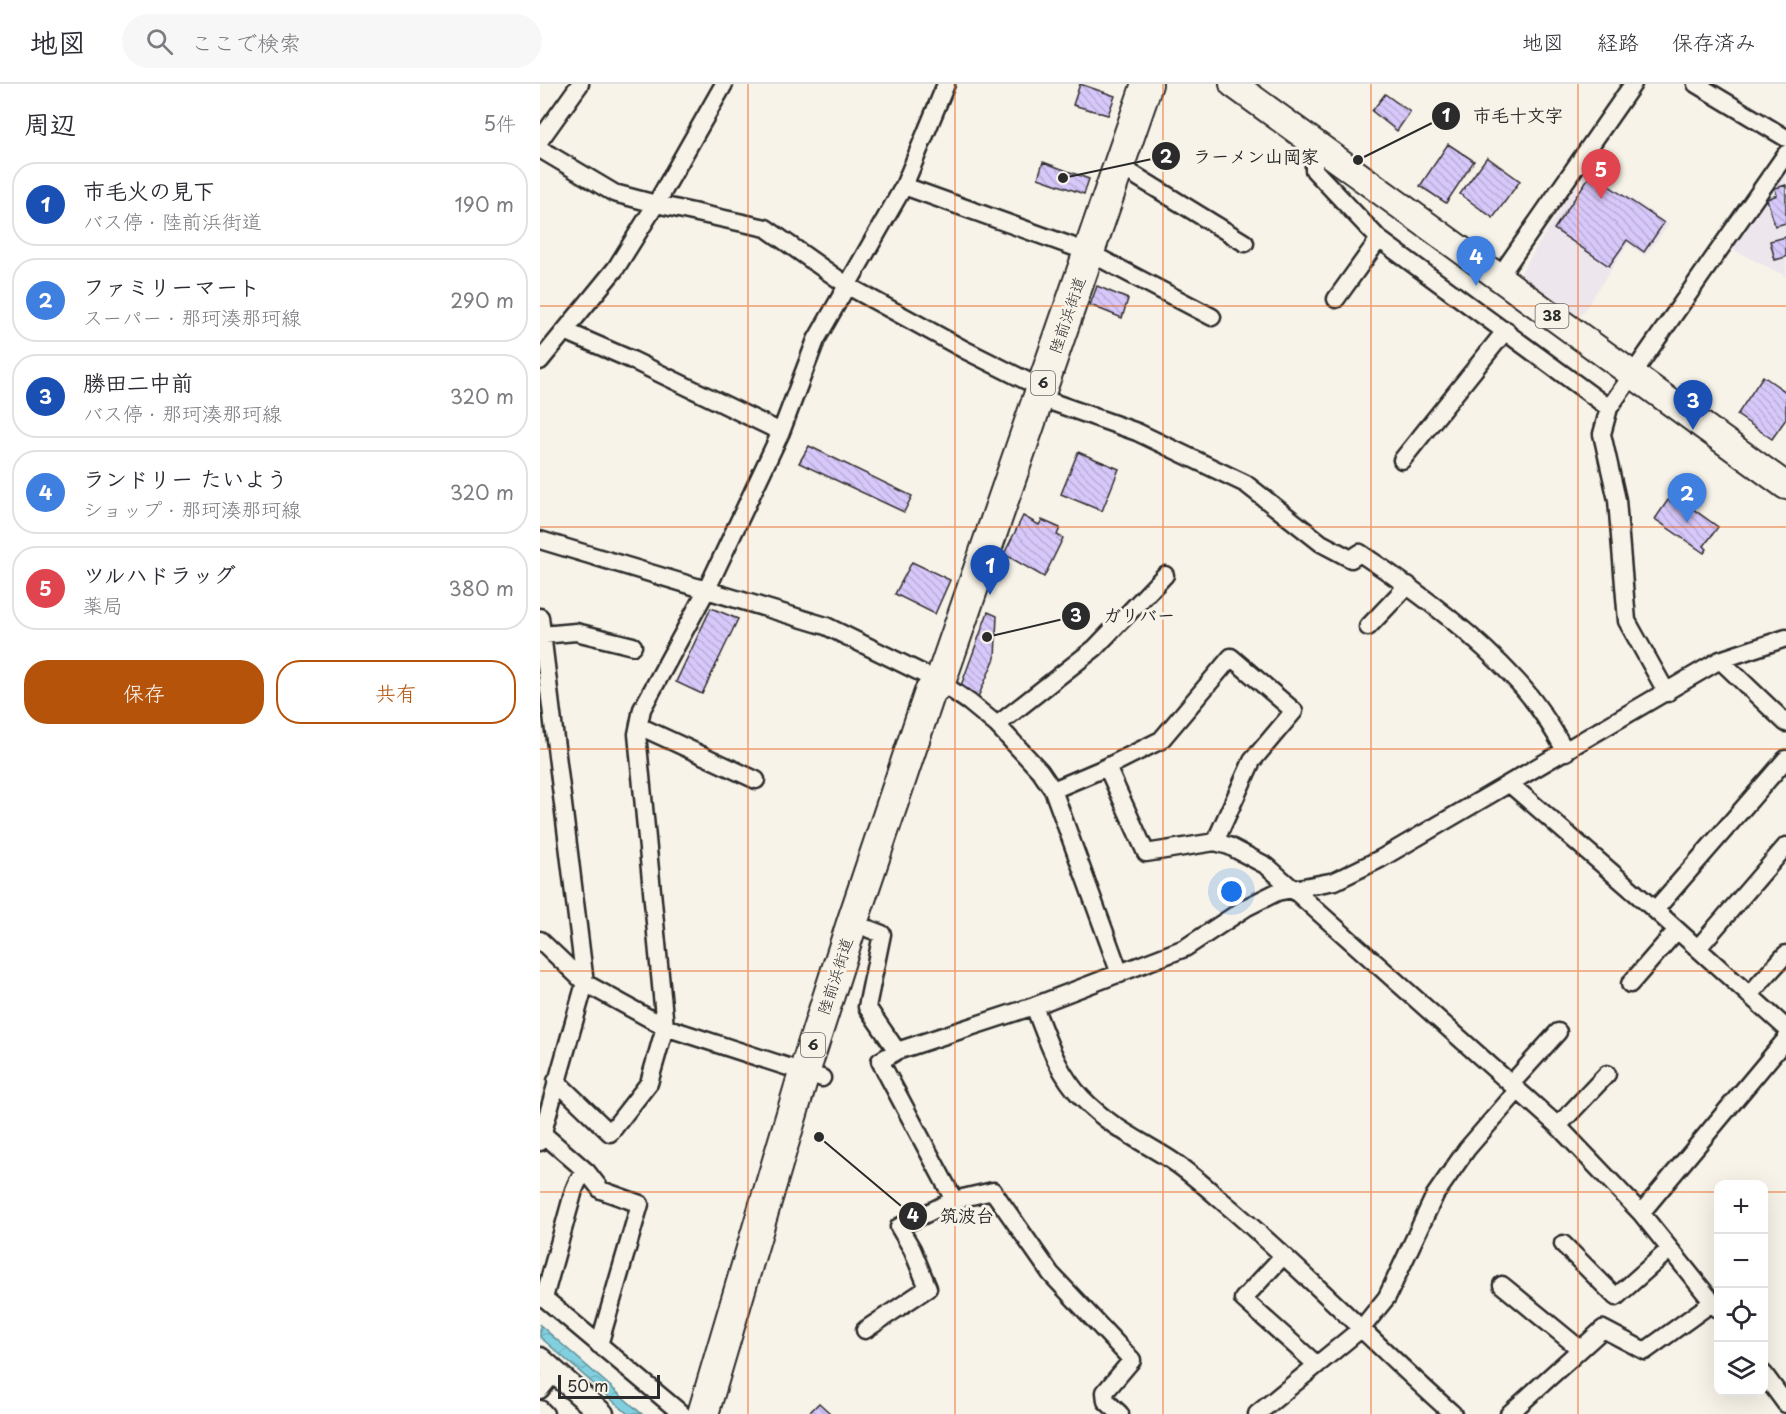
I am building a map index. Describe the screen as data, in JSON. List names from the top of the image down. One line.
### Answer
{"streets":{"highway":["陸前浜街道","6"],"main road":["38"]},"places":["市毛十文字","ラーメン山岡家","ガリバー","筑波台"],"scale_bar":"50 m","page":{"header":"地図","search":"ここで検索","nav":["地図","経路","保存済み"],"heading":["周辺","5件"],"pins":["5","4","3","2","1"],"list":[{"mark":"1","name":"市毛火の見下","note":"バス停 · 陸前浜街道","value":"190 m"},{"mark":"2","name":"ファミリーマート","note":"スーパー · 那珂湊那珂線","value":"290 m"},{"mark":"3","name":"勝田二中前","note":"バス停 · 那珂湊那珂線","value":"320 m"},{"mark":"4","name":"ランドリー たいよう","note":"ショップ · 那珂湊那珂線","value":"320 m"},{"mark":"5","name":"ツルハドラッグ","note":"薬局","value":"380 m"}],"buttons":["保存","共有"],"map_buttons":["+","−"],"scale":"50 m"}}
